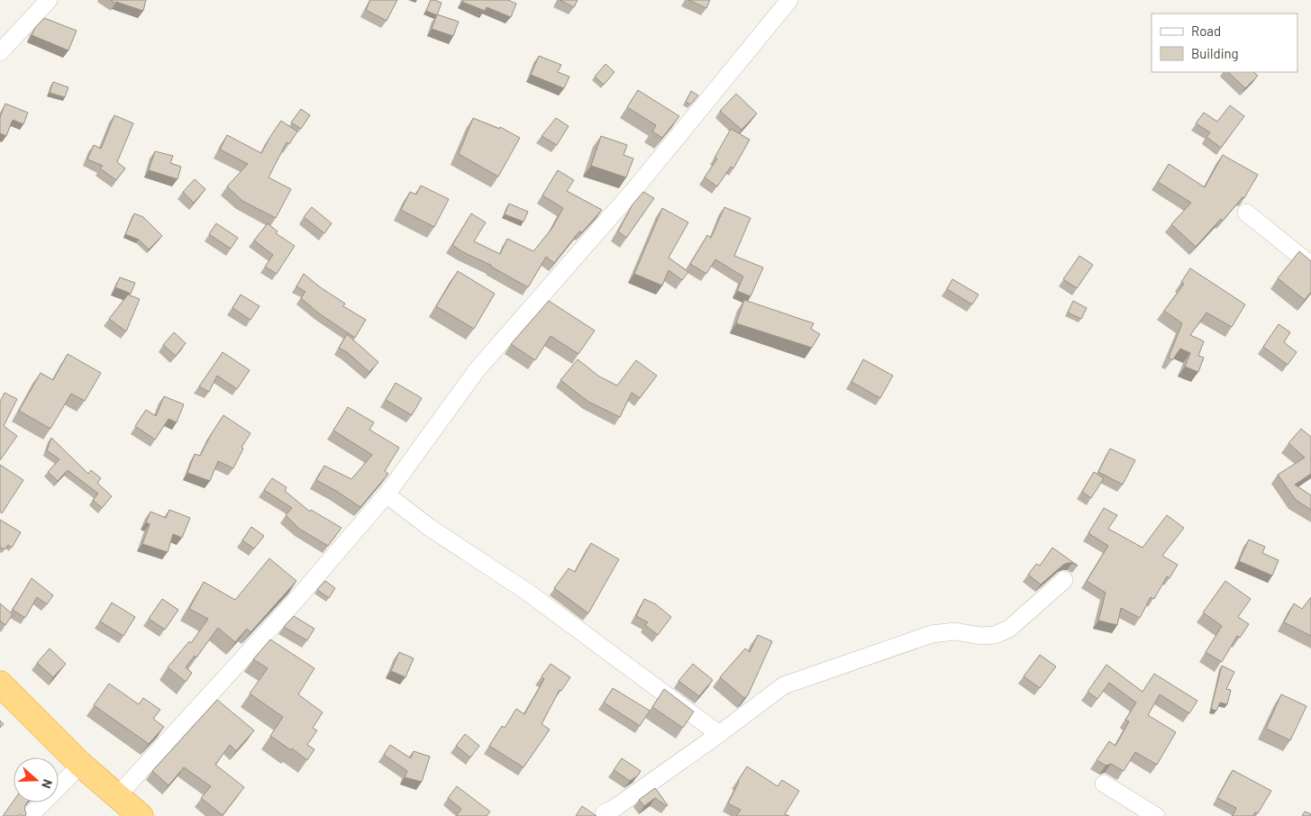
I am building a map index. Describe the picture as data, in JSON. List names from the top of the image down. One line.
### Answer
{"legend":["Road","Building"],"north":"right"}
